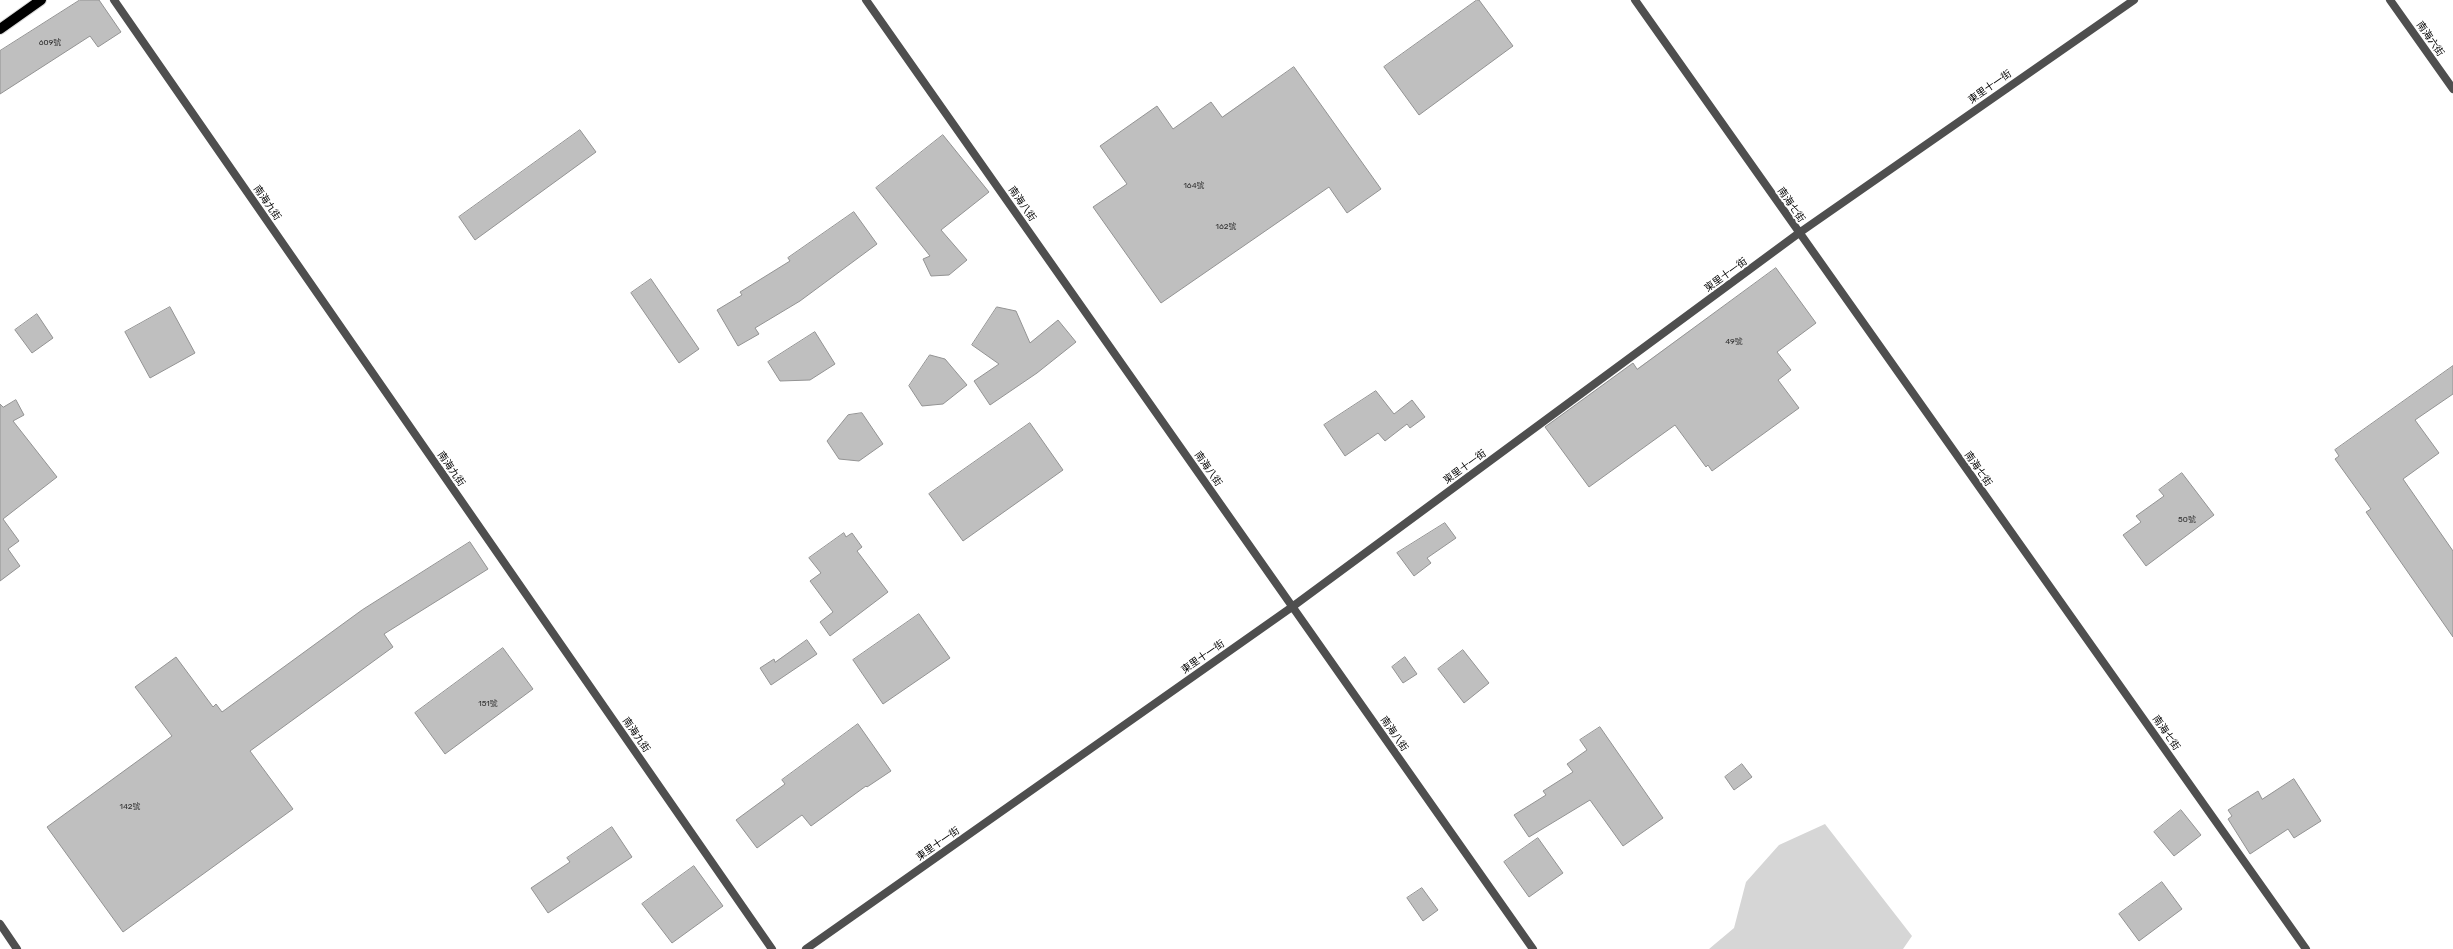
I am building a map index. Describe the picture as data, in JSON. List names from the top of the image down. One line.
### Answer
{"streets":{"street":["南海六街","東里十一街","南海九街","南海八街","南海七街"]},"crossings":[["東里十一街","南海八街"],["東里十一街","南海七街"]],"house_numbers":["609號","164號","162號","49號","50號","151號","142號"]}
